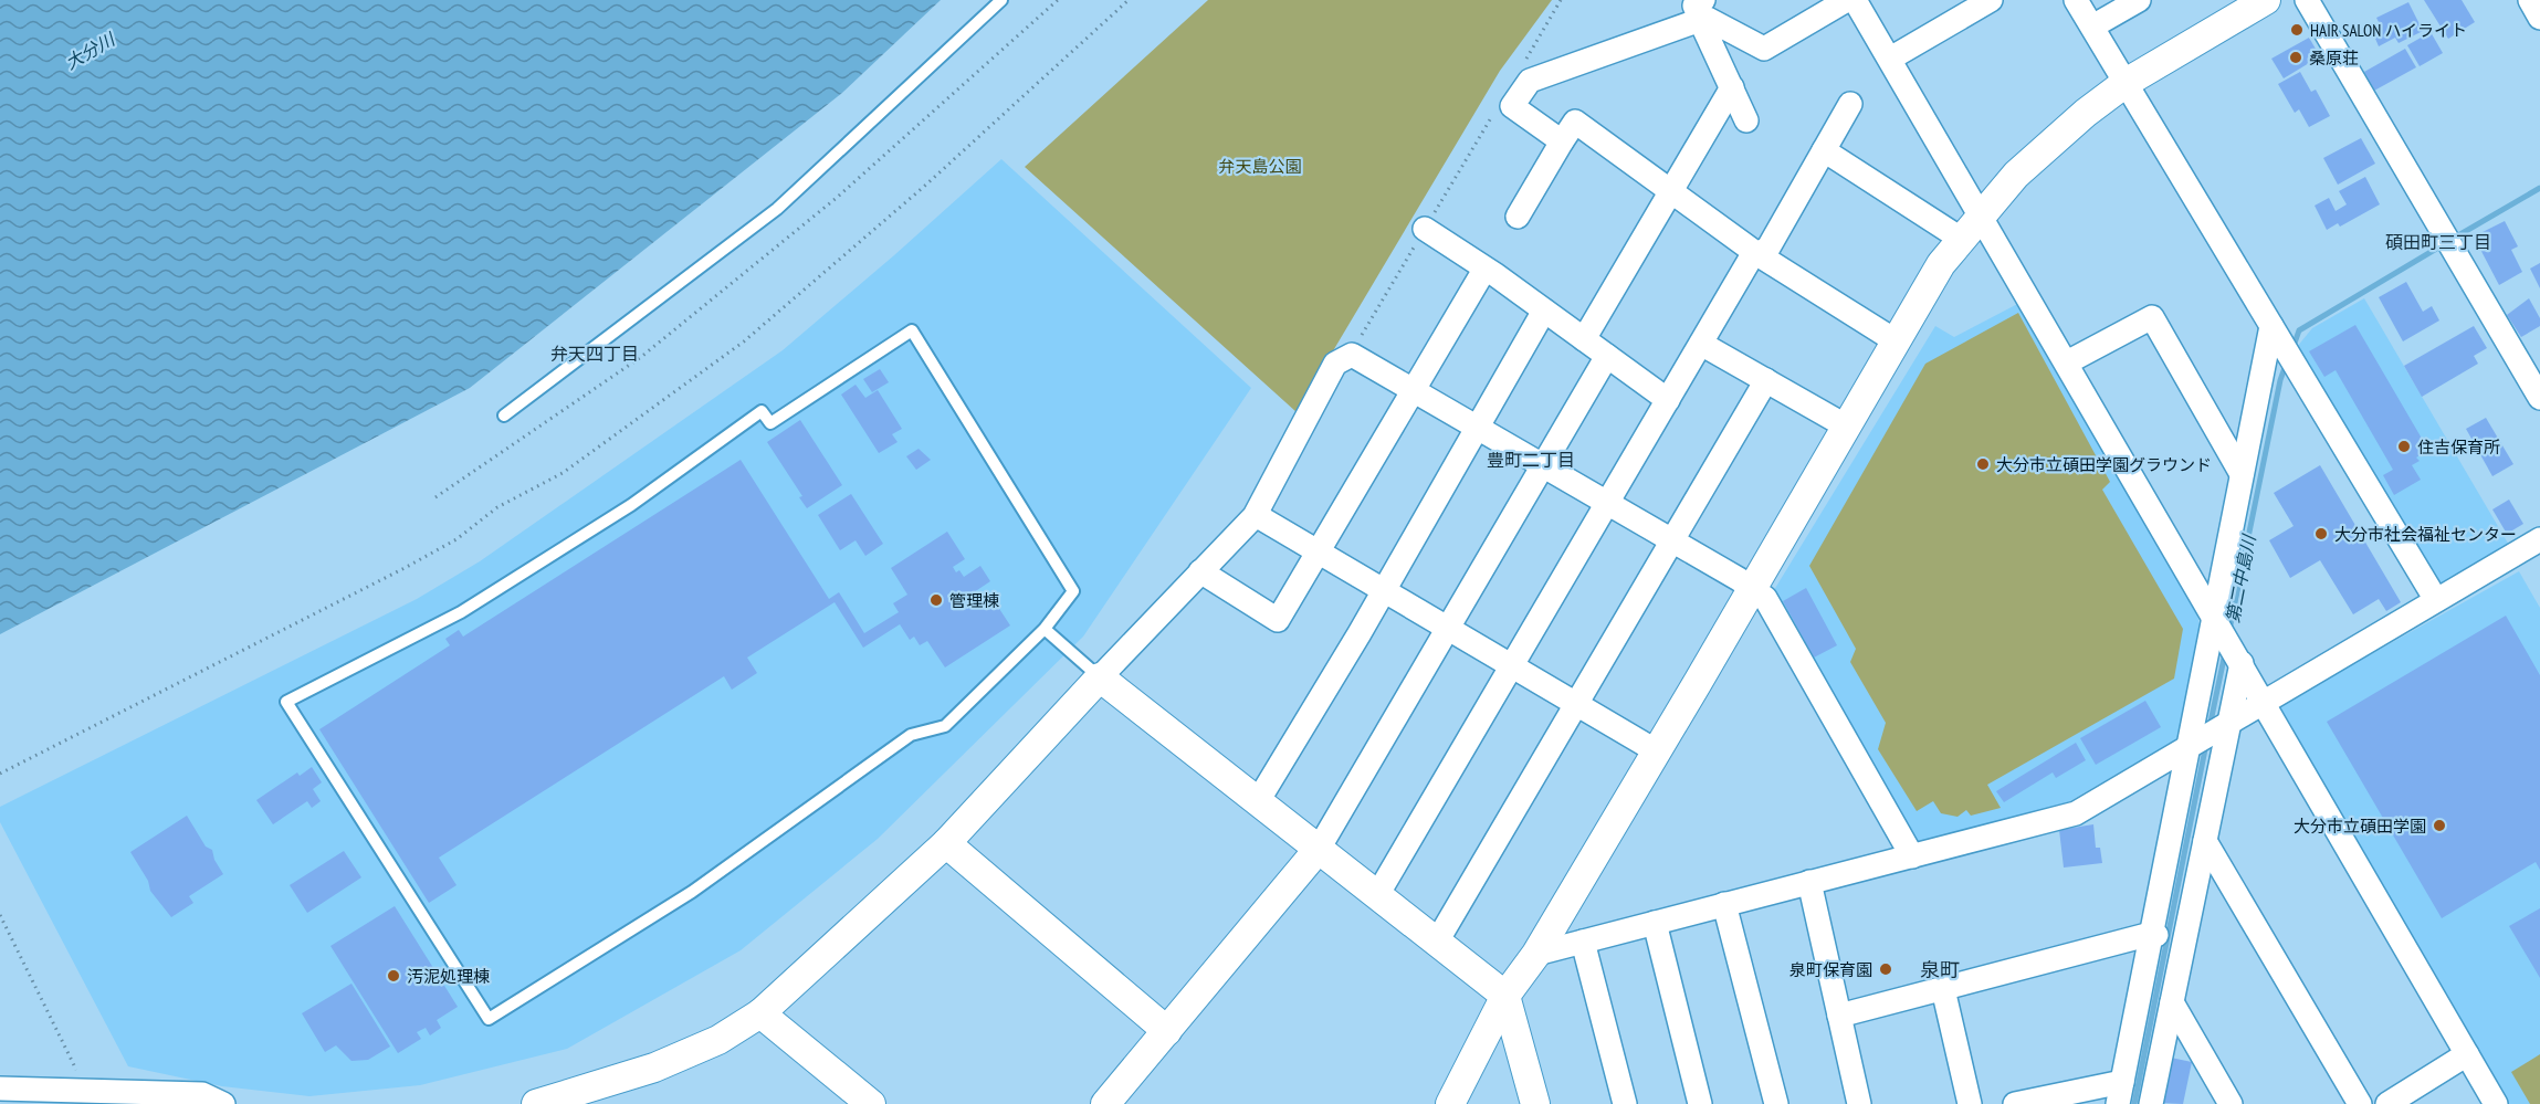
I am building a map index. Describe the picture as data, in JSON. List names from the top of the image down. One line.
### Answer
{"districts":["碩田町三丁目","弁天四丁目","豊町二丁目","泉町"],"water":["大分川","第二中島川"],"parks":["弁天島公園"],"places":["HAIR SALON ハイライト","桑原荘","住吉保育所","大分市立碩田学園グラウンド","大分市社会福祉センター","管理棟","大分市立碩田学園","泉町保育園","汚泥処理棟"]}
